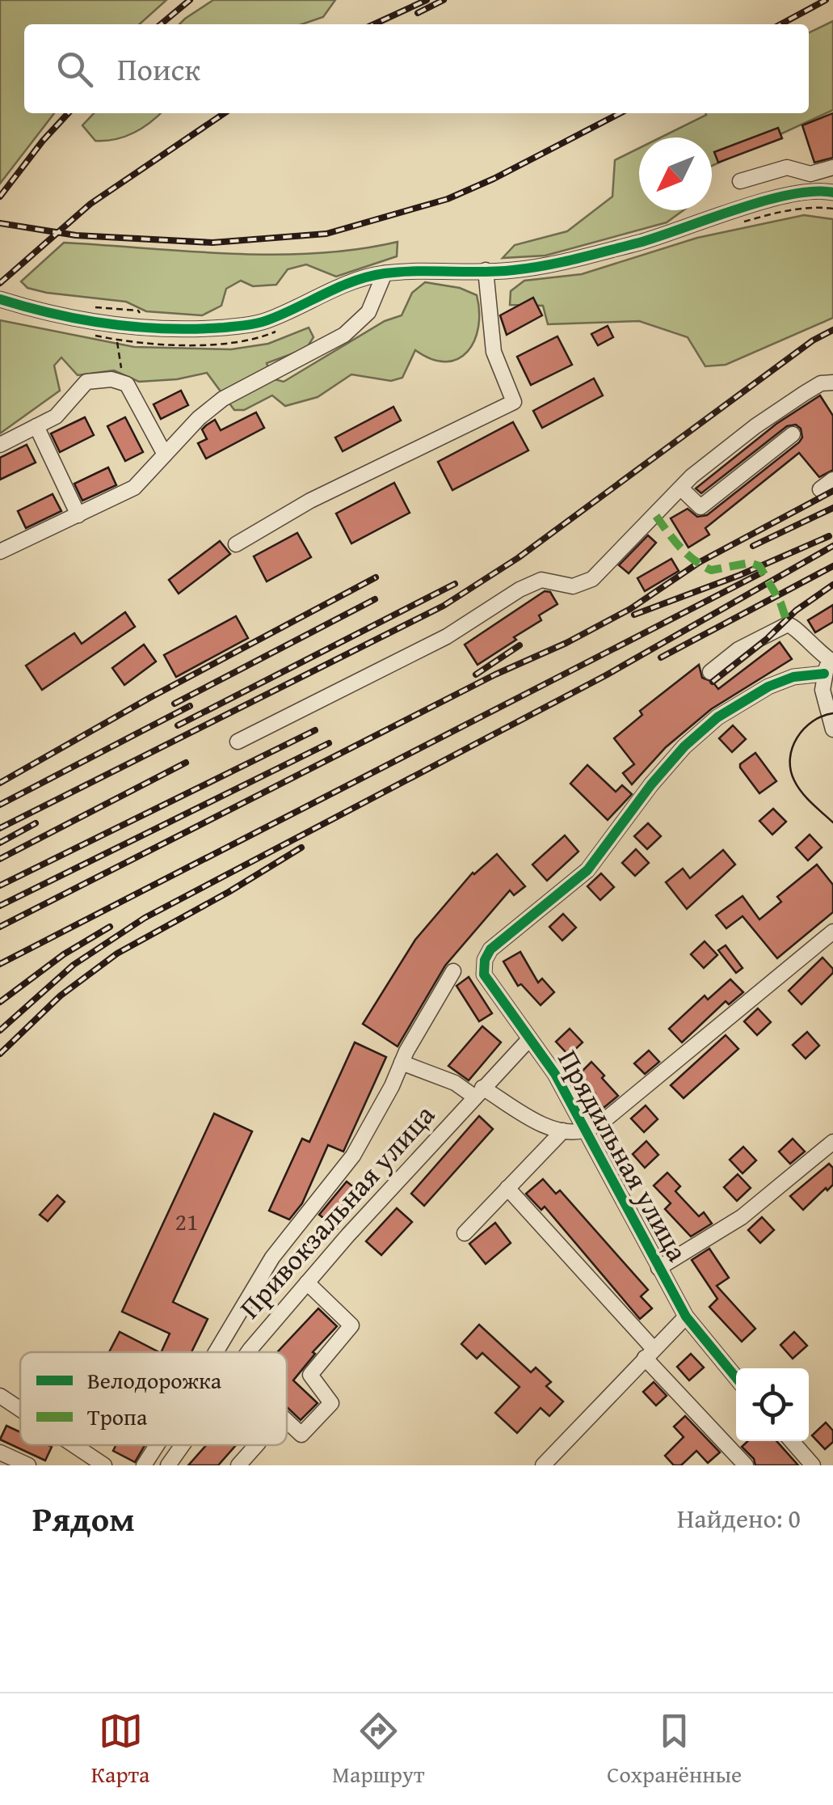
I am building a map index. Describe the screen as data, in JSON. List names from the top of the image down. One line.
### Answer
{"streets":{"street":["Прядильная улица","Привокзальная улица"]},"crossings":[["Прядильная улица","Привокзальная улица"]],"house_numbers":["21"],"legend":["Велодорожка","Тропа"],"north":"bottom left","page":{"search":"Поиск","heading":["Рядом","Найдено: 0"],"nav":["Карта","Маршрут","Сохранённые"]}}
